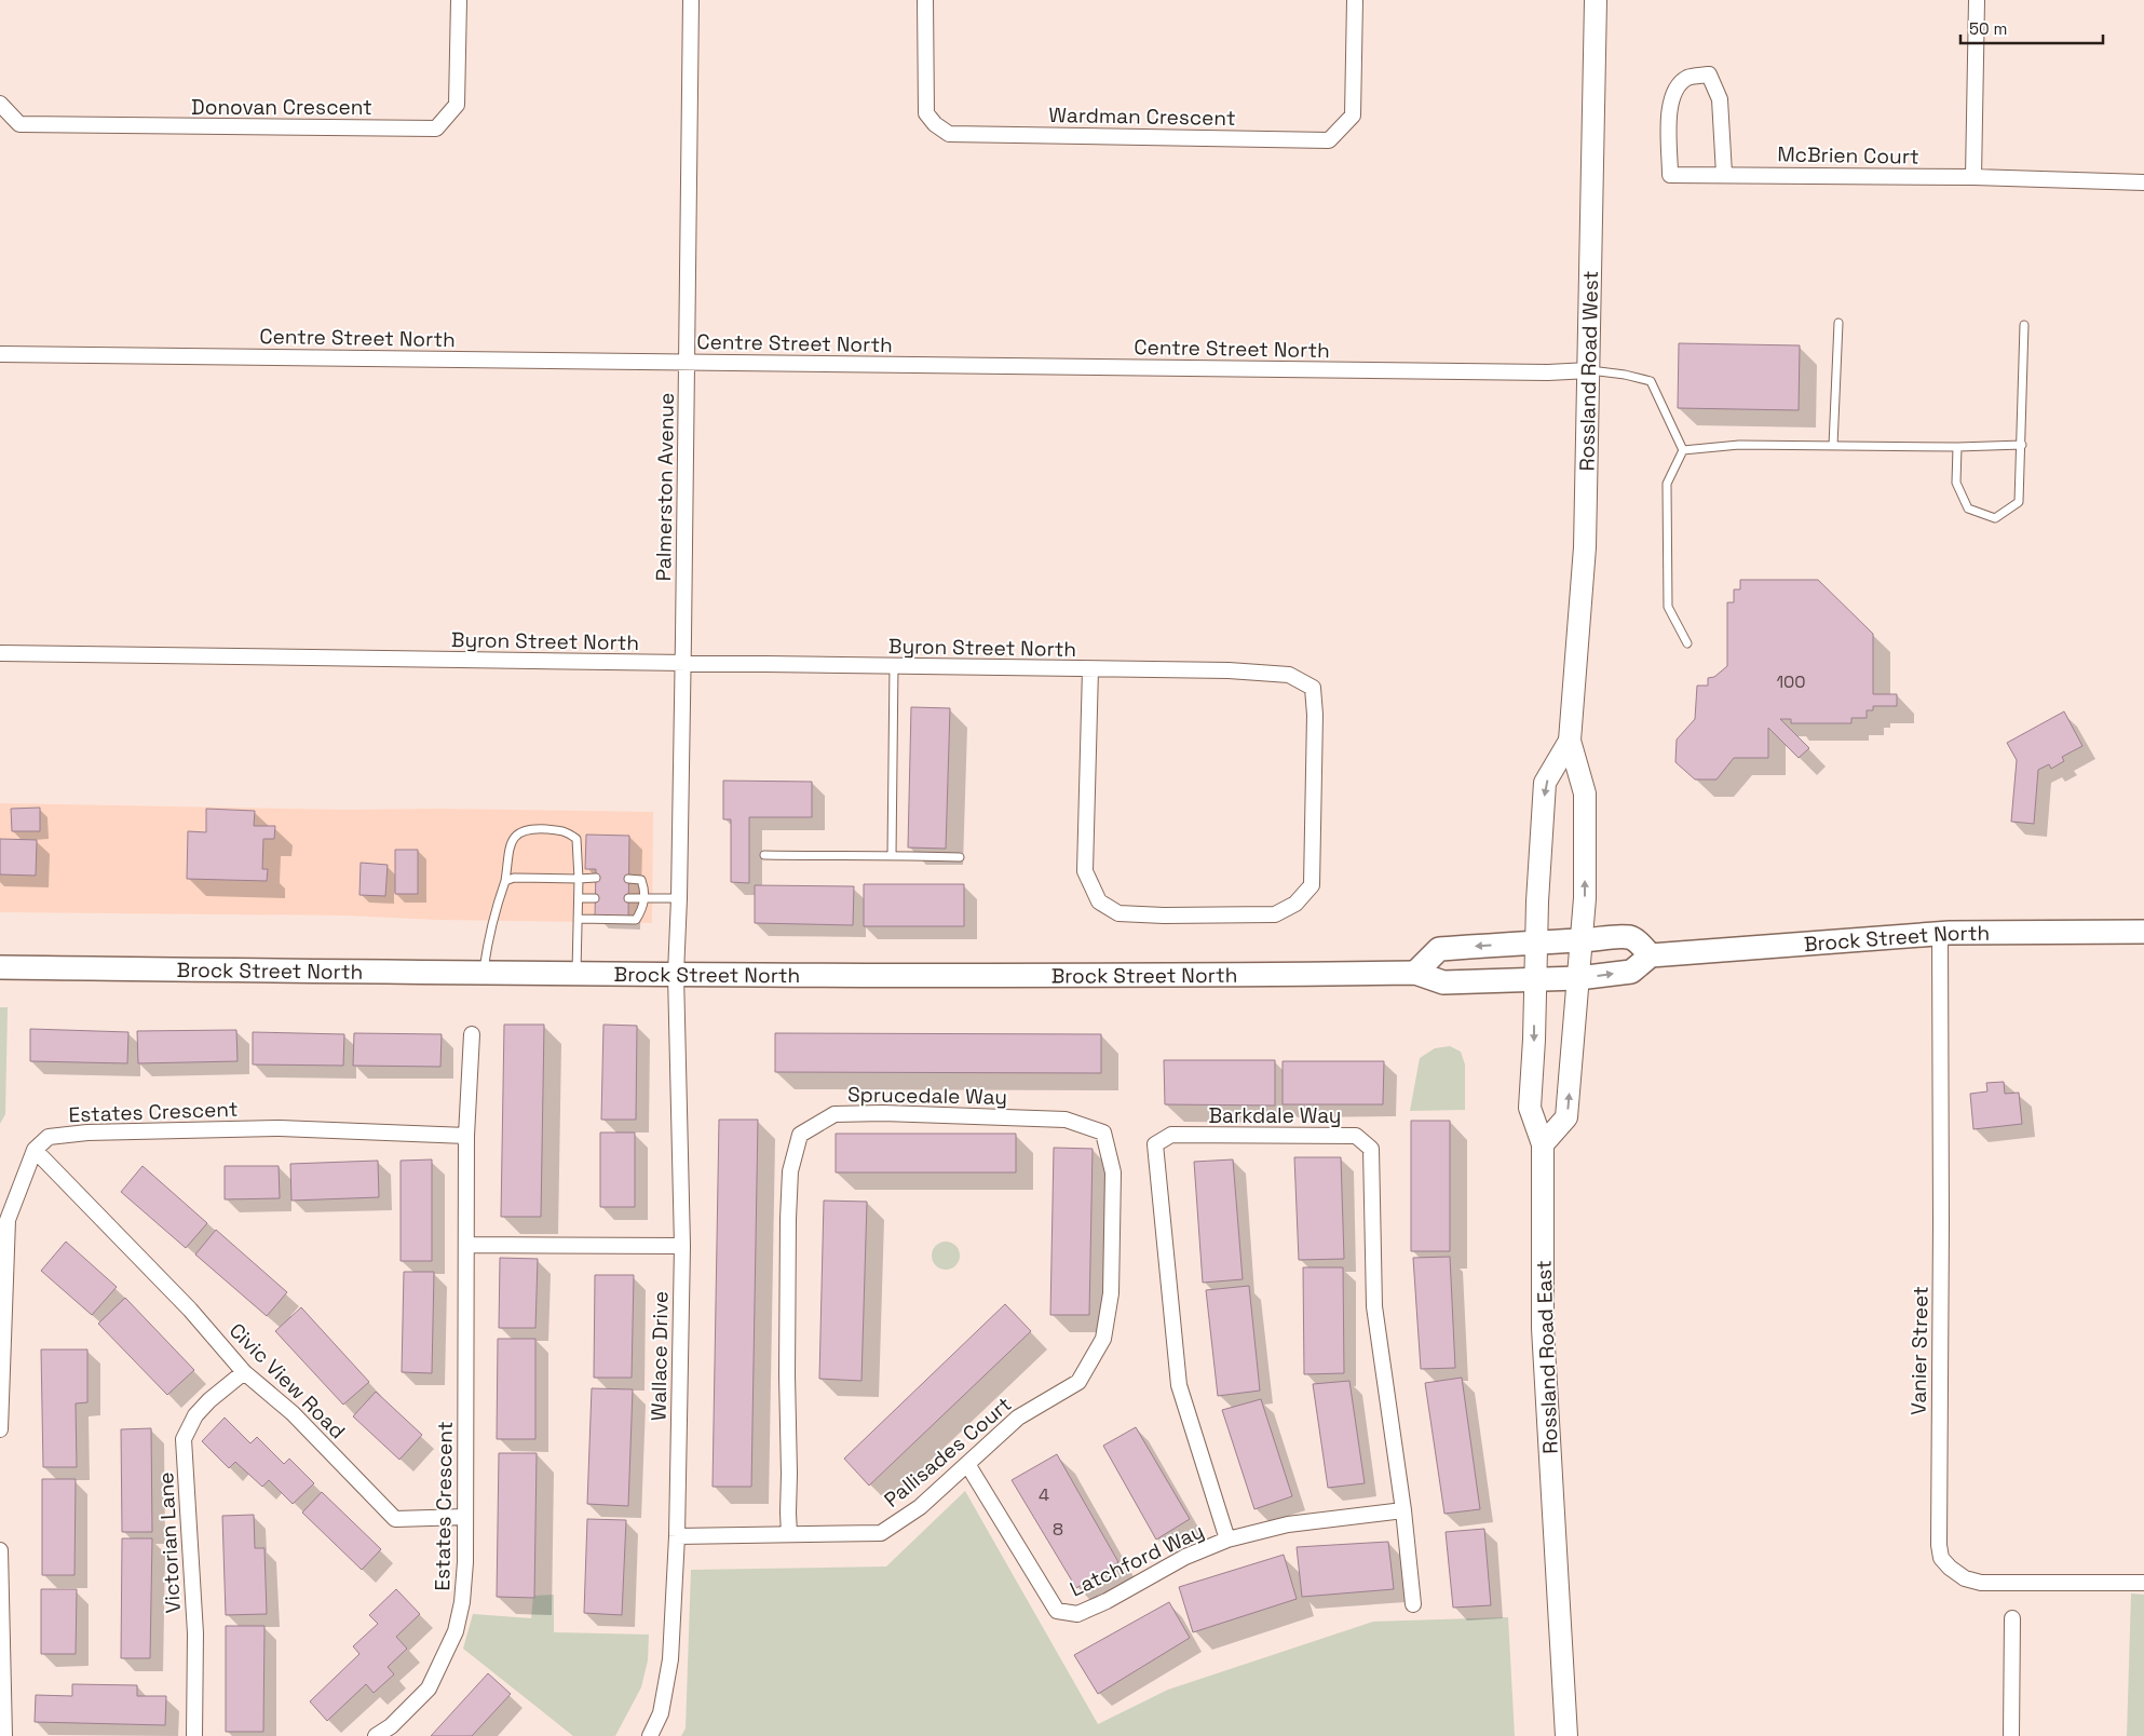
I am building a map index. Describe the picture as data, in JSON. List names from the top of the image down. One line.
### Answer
{"streets":{"main road":["Rossland Road West","Brock Street North","Rossland Road East"],"street":["Donovan Crescent","Wardman Crescent","McBrien Court","Centre Street North","Palmerston Avenue","Byron Street North","Sprucedale Way","Estates Crescent","Barkdale Way","Vanier Street","Wallace Drive","Civic View Road","Pallisades Court","Victorian Lane","Latchford Way"]},"crossings":[["Centre Street North","Rossland Road West"],["Centre Street North","Palmerston Avenue"],["Rossland Road West","Brock Street North"],["Rossland Road West","Rossland Road East"],["Palmerston Avenue","Byron Street North"],["Palmerston Avenue","Brock Street North"],["Palmerston Avenue","Wallace Drive"],["Brock Street North","Vanier Street"],["Brock Street North","Wallace Drive"],["Brock Street North","Rossland Road East"],["Sprucedale Way","Pallisades Court"],["Estates Crescent","Civic View Road"],["Barkdale Way","Latchford Way"],["Wallace Drive","Pallisades Court"],["Civic View Road","Victorian Lane"],["Pallisades Court","Latchford Way"]],"house_numbers":["100","4","8"],"scale_bar":"50 m"}
